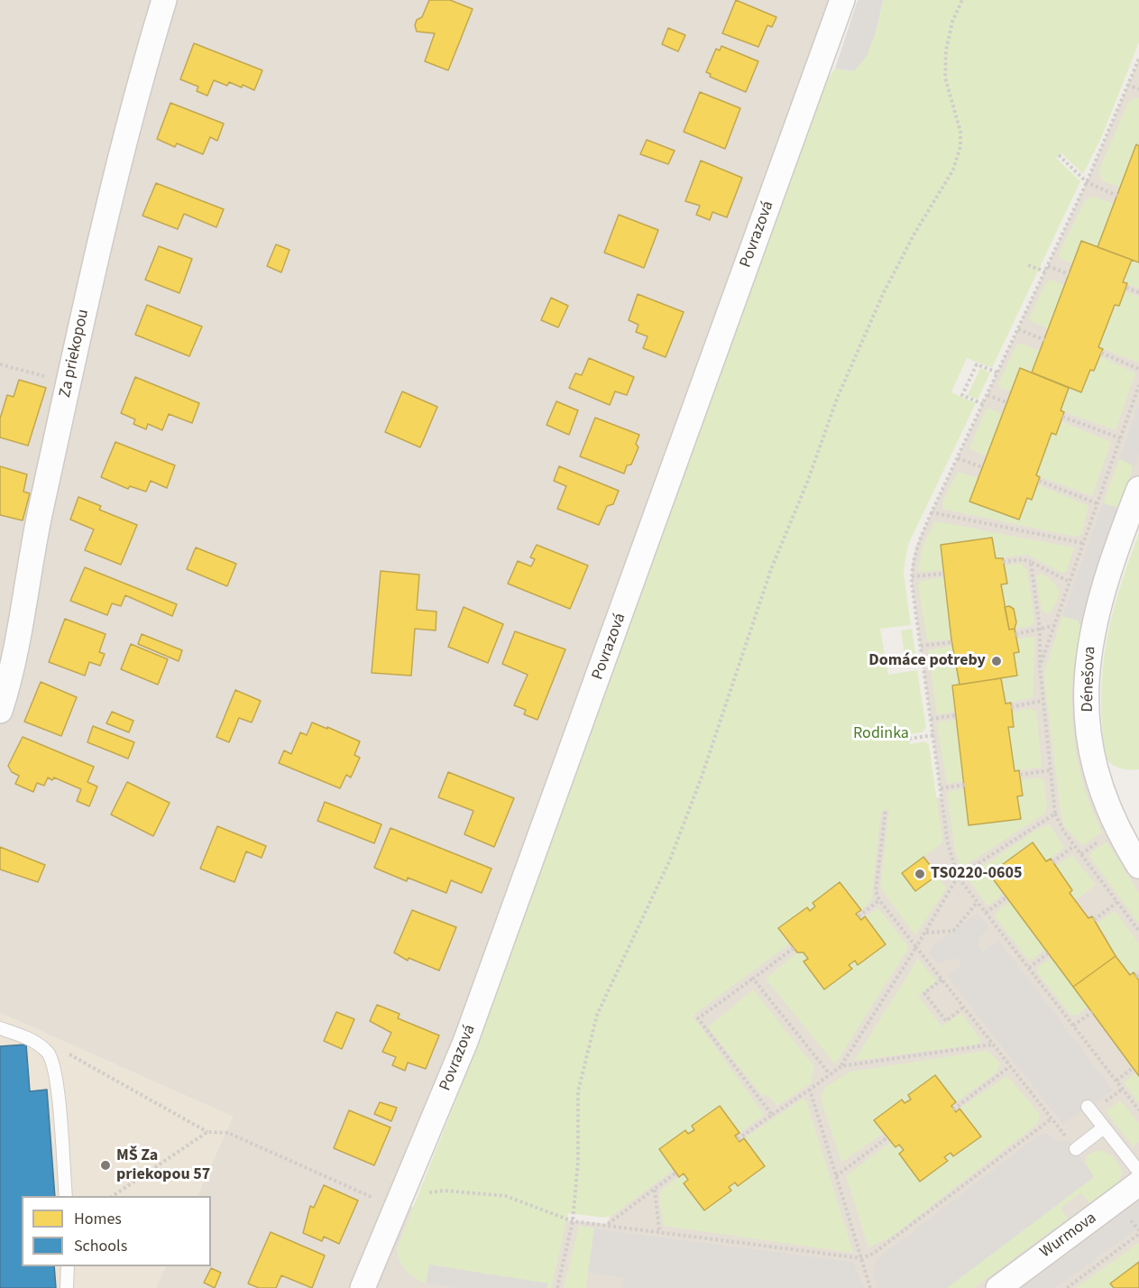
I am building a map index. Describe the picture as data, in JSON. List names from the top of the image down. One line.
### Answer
{"streets":{"street":["Povrazová","Za priekopou","Dénešova","Wurmova"]},"parks":["Rodinka"],"places":["Domáce potreby","TS0220-0605","MŠ Za priekopou 57"],"legend":["Homes","Schools"]}
